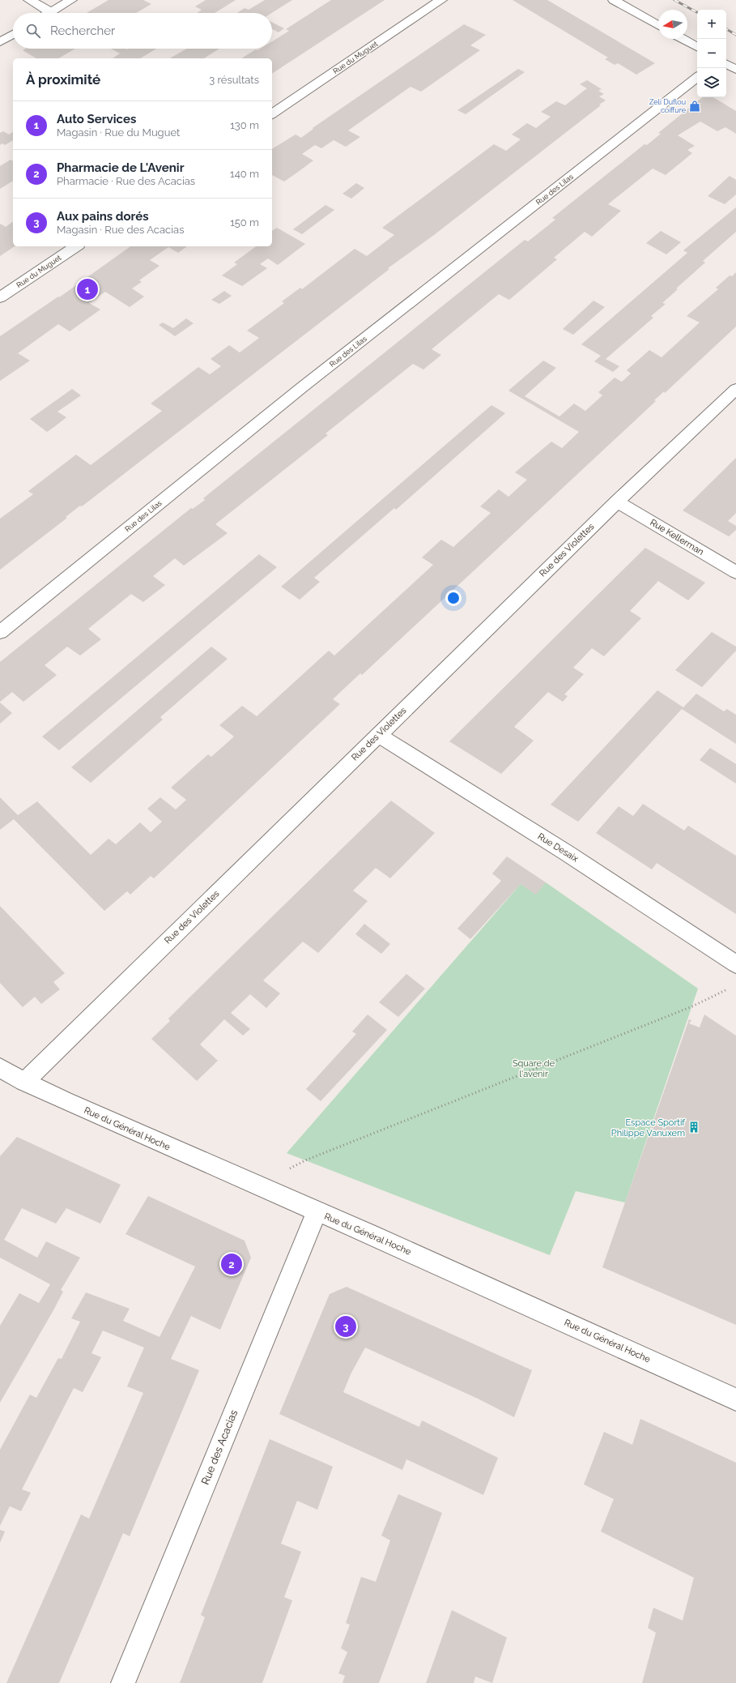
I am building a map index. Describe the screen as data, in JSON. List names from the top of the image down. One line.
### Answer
{"streets":{"street":["Rue du Muguet","Rue des Lilas","Rue Kellerman","Rue des Violettes","Rue Desaix","Rue du Général Hoche","Rue des Acacias"]},"crossings":[["Rue Kellerman","Rue des Violettes"],["Rue des Violettes","Rue Desaix"],["Rue des Violettes","Rue du Général Hoche"],["Rue du Général Hoche","Rue des Acacias"]],"parks":["Square de l'avenir"],"places":{"shop":["Zeli Duflou coiffure"],"building":["Espace Sportif Philippe Vanuxem"]},"north":"left","page":{"map_buttons":["+","−"],"search":"Rechercher","heading":["À proximité","3 résultats"],"list":[{"mark":"1","name":"Auto Services","note":"Magasin · Rue du Muguet","value":"130 m"},{"mark":"2","name":"Pharmacie de L'Avenir","note":"Pharmacie · Rue des Acacias","value":"140 m"},{"mark":"3","name":"Aux pains dorés","note":"Magasin · Rue des Acacias","value":"150 m"}],"pins":["1","2","3"]}}
